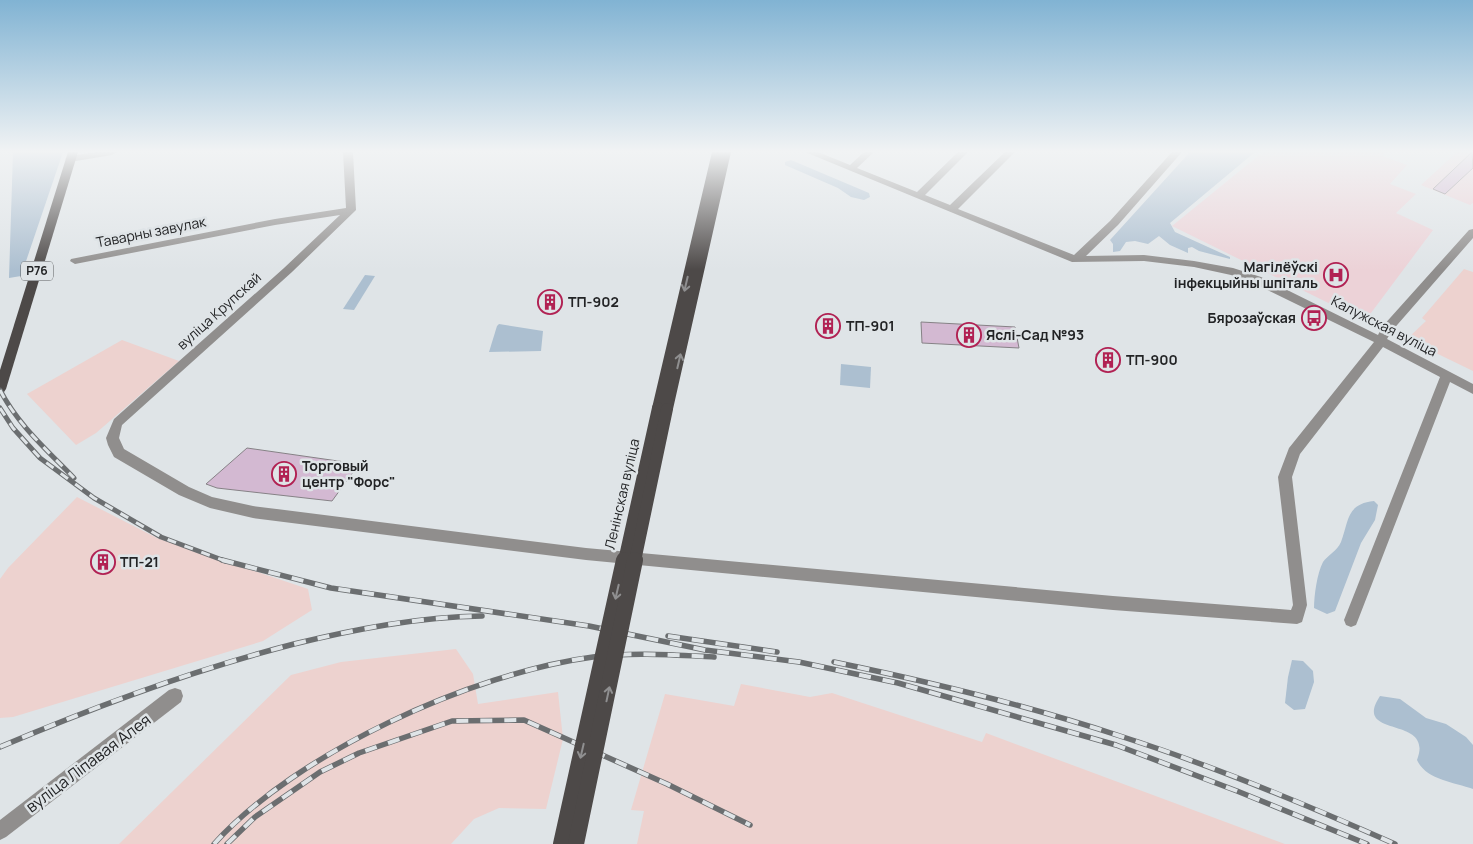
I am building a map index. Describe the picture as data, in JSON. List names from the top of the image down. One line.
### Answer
{"streets":{"main road":["Р76","Ленінская вуліца"],"street":["Таварны завулак","вуліца Крупскай","Калужская вуліца","вуліца Ліпавая Алея"]},"crossings":[["Таварны завулак","вуліца Крупскай"],["вуліца Крупскай","Калужская вуліца"]],"places":{"hospital":["Магілёўскі інфекцыйны шпіталь"],"building":["ТП-902","ТП-901","Яслі-Сад №93","ТП-900","Торговый центр \"Форс\"","ТП-21"],"bus stop":["Бярозаўская"]}}
